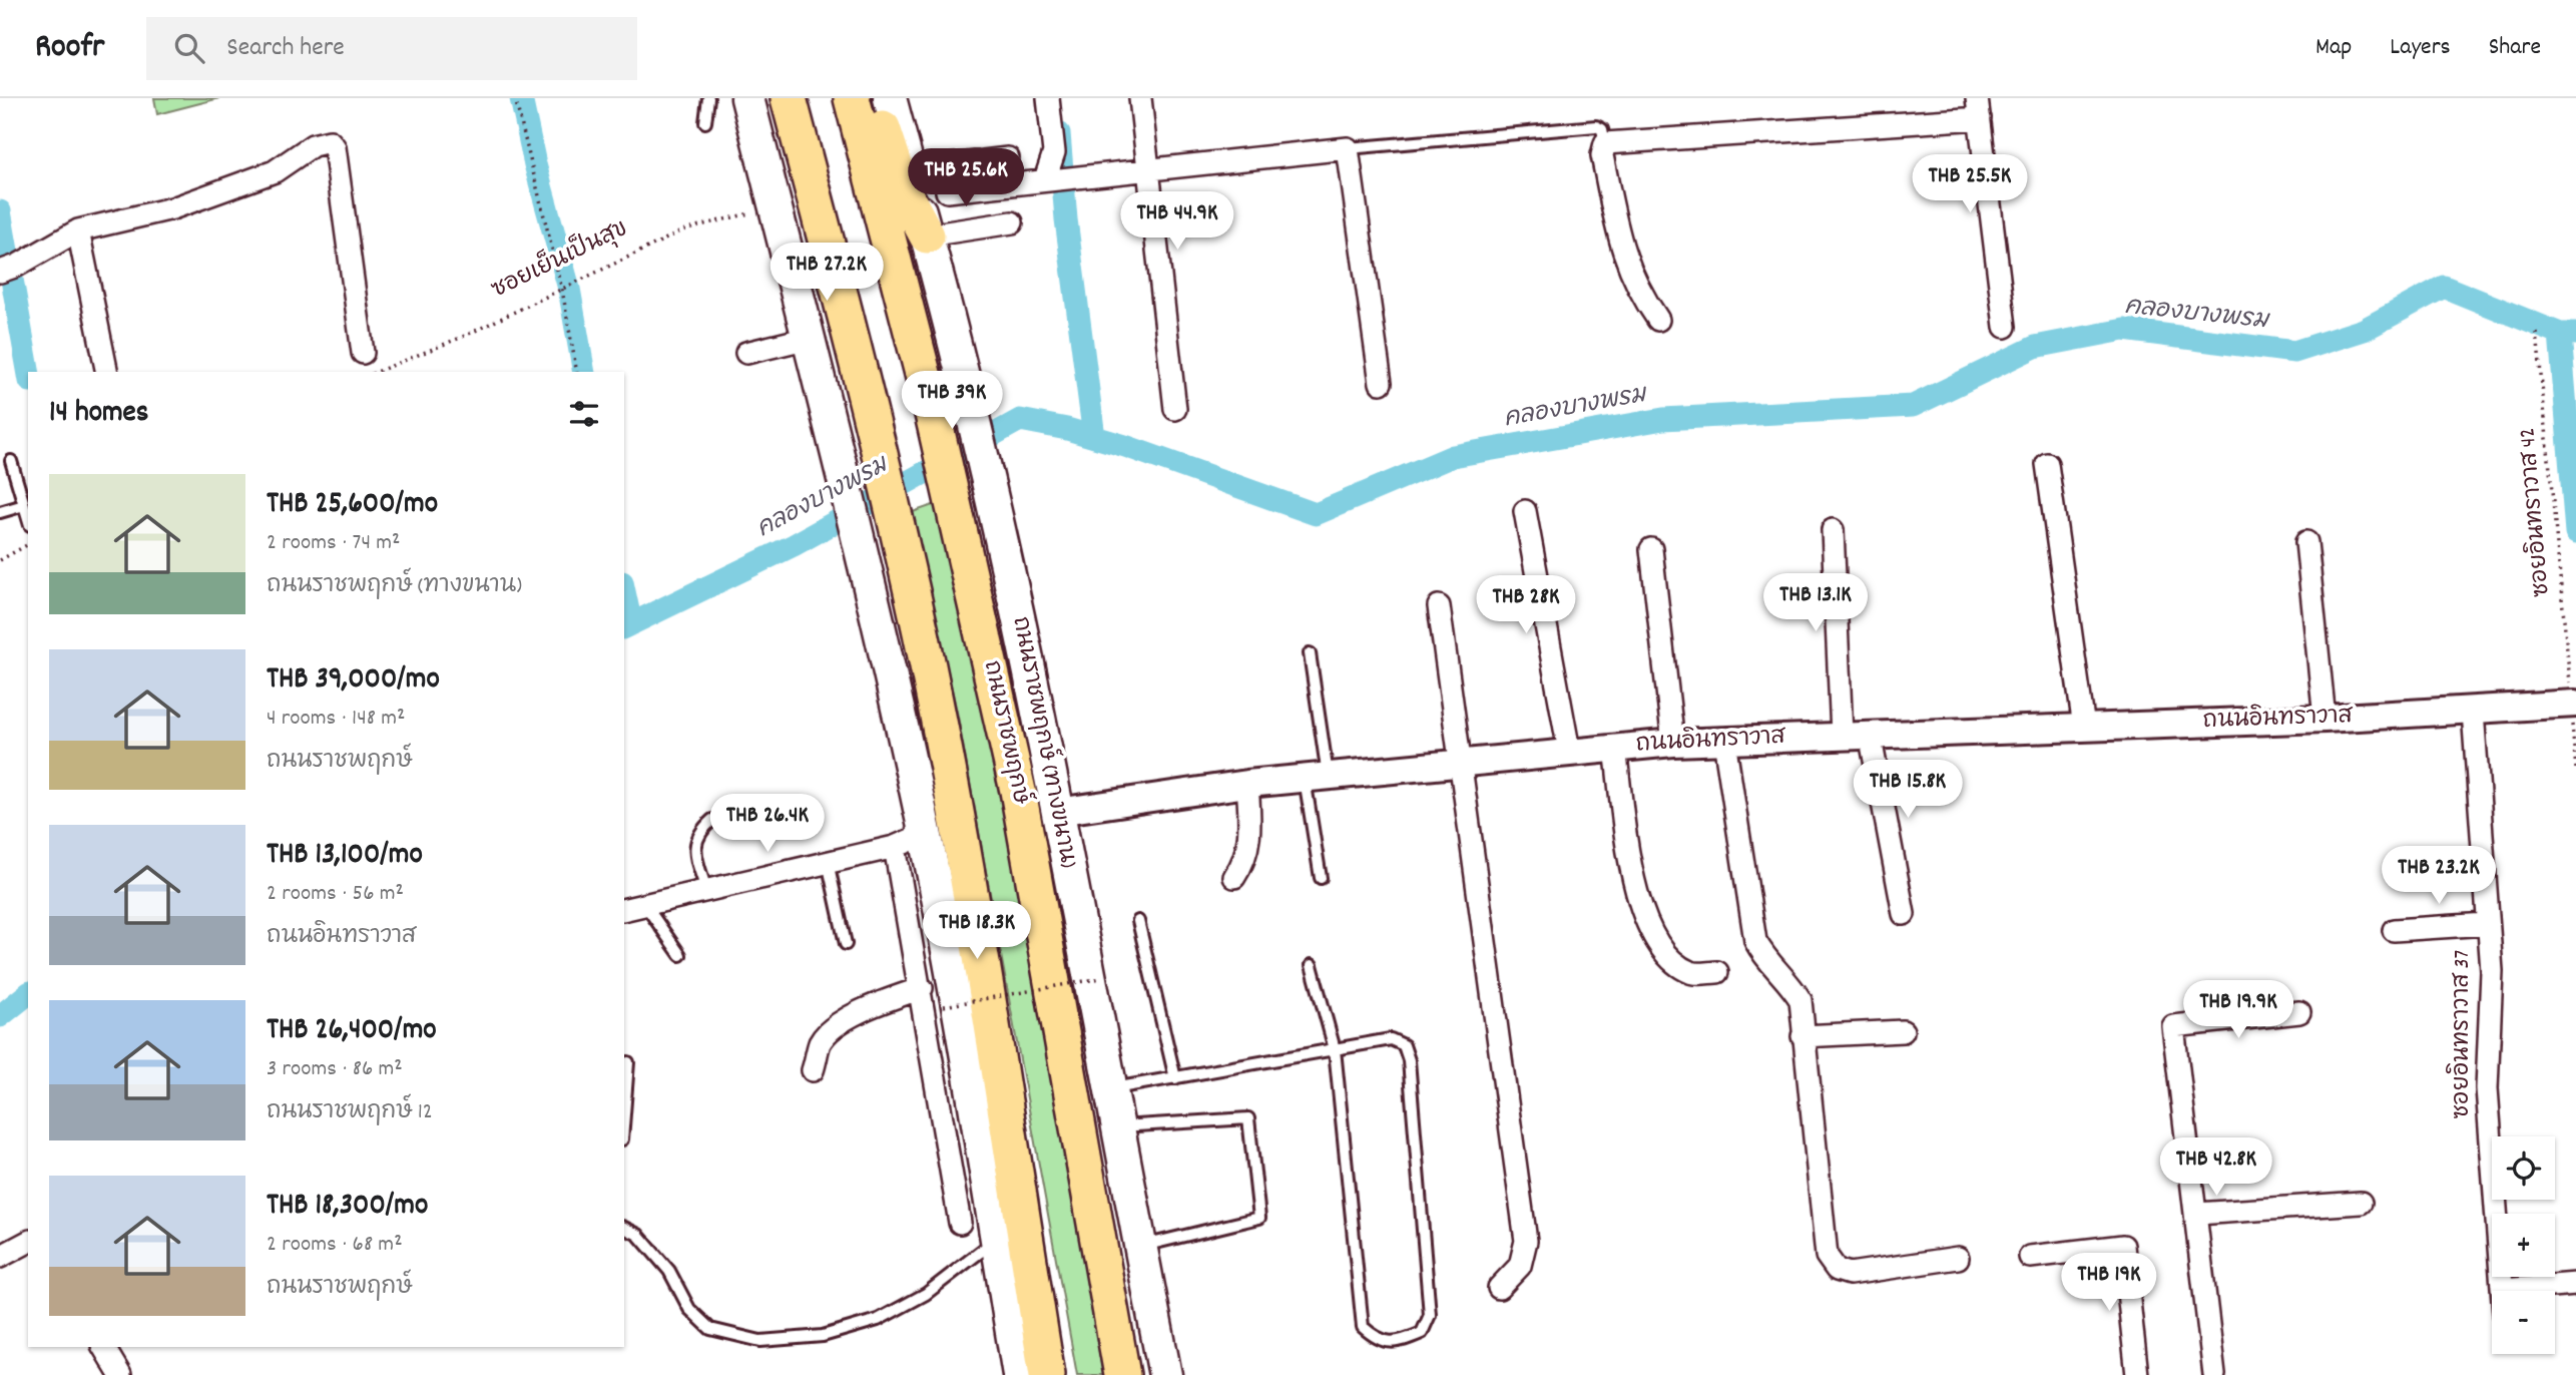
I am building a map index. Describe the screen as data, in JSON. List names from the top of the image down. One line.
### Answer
{"streets":{"main road":["ถนนราชพฤกษ์","ถนนราชพฤกษ์ (ทางขนาน)"],"street":["ถนนอินทราวาส","ซอยอินทราวาส 37"],"path":["ซอยเย็นเป็นสุข","ซอยอินทราวาส 42"]},"crossings":[["ซอยอินทราวาส 42","ถนนอินทราวาส"],["ถนนอินทราวาส","ถนนราชพฤกษ์ (ทางขนาน)"],["ถนนอินทราวาส","ซอยอินทราวาส 37"]],"water":["คลองบางพรม"],"page":{"header":"Roofr","search":"Search here","nav":["Map","Layers","Share"],"price":["THB 25.6K","THB 25.5K","THB 44.9K","THB 27.2K","THB 39K","THB 13.1K","THB 28K","THB 15.8K","THB 26.4K","THB 23.2K","THB 18.3K","THB 19.9K","THB 42.8K","THB 19K"],"heading":"14 homes","list":[{"name":"THB 25,600/mo","note":"2 rooms · 74 m² · ถนนราชพฤกษ์ (ทางขนาน)"},{"name":"THB 39,000/mo","note":"4 rooms · 148 m² · ถนนราชพฤกษ์"},{"name":"THB 13,100/mo","note":"2 rooms · 56 m² · ถนนอินทราวาส"},{"name":"THB 26,400/mo","note":"3 rooms · 86 m² · ถนนราชพฤกษ์ 12"},{"name":"THB 18,300/mo","note":"2 rooms · 68 m² · ถนนราชพฤกษ์"}],"map_buttons":["+","−"]}}
